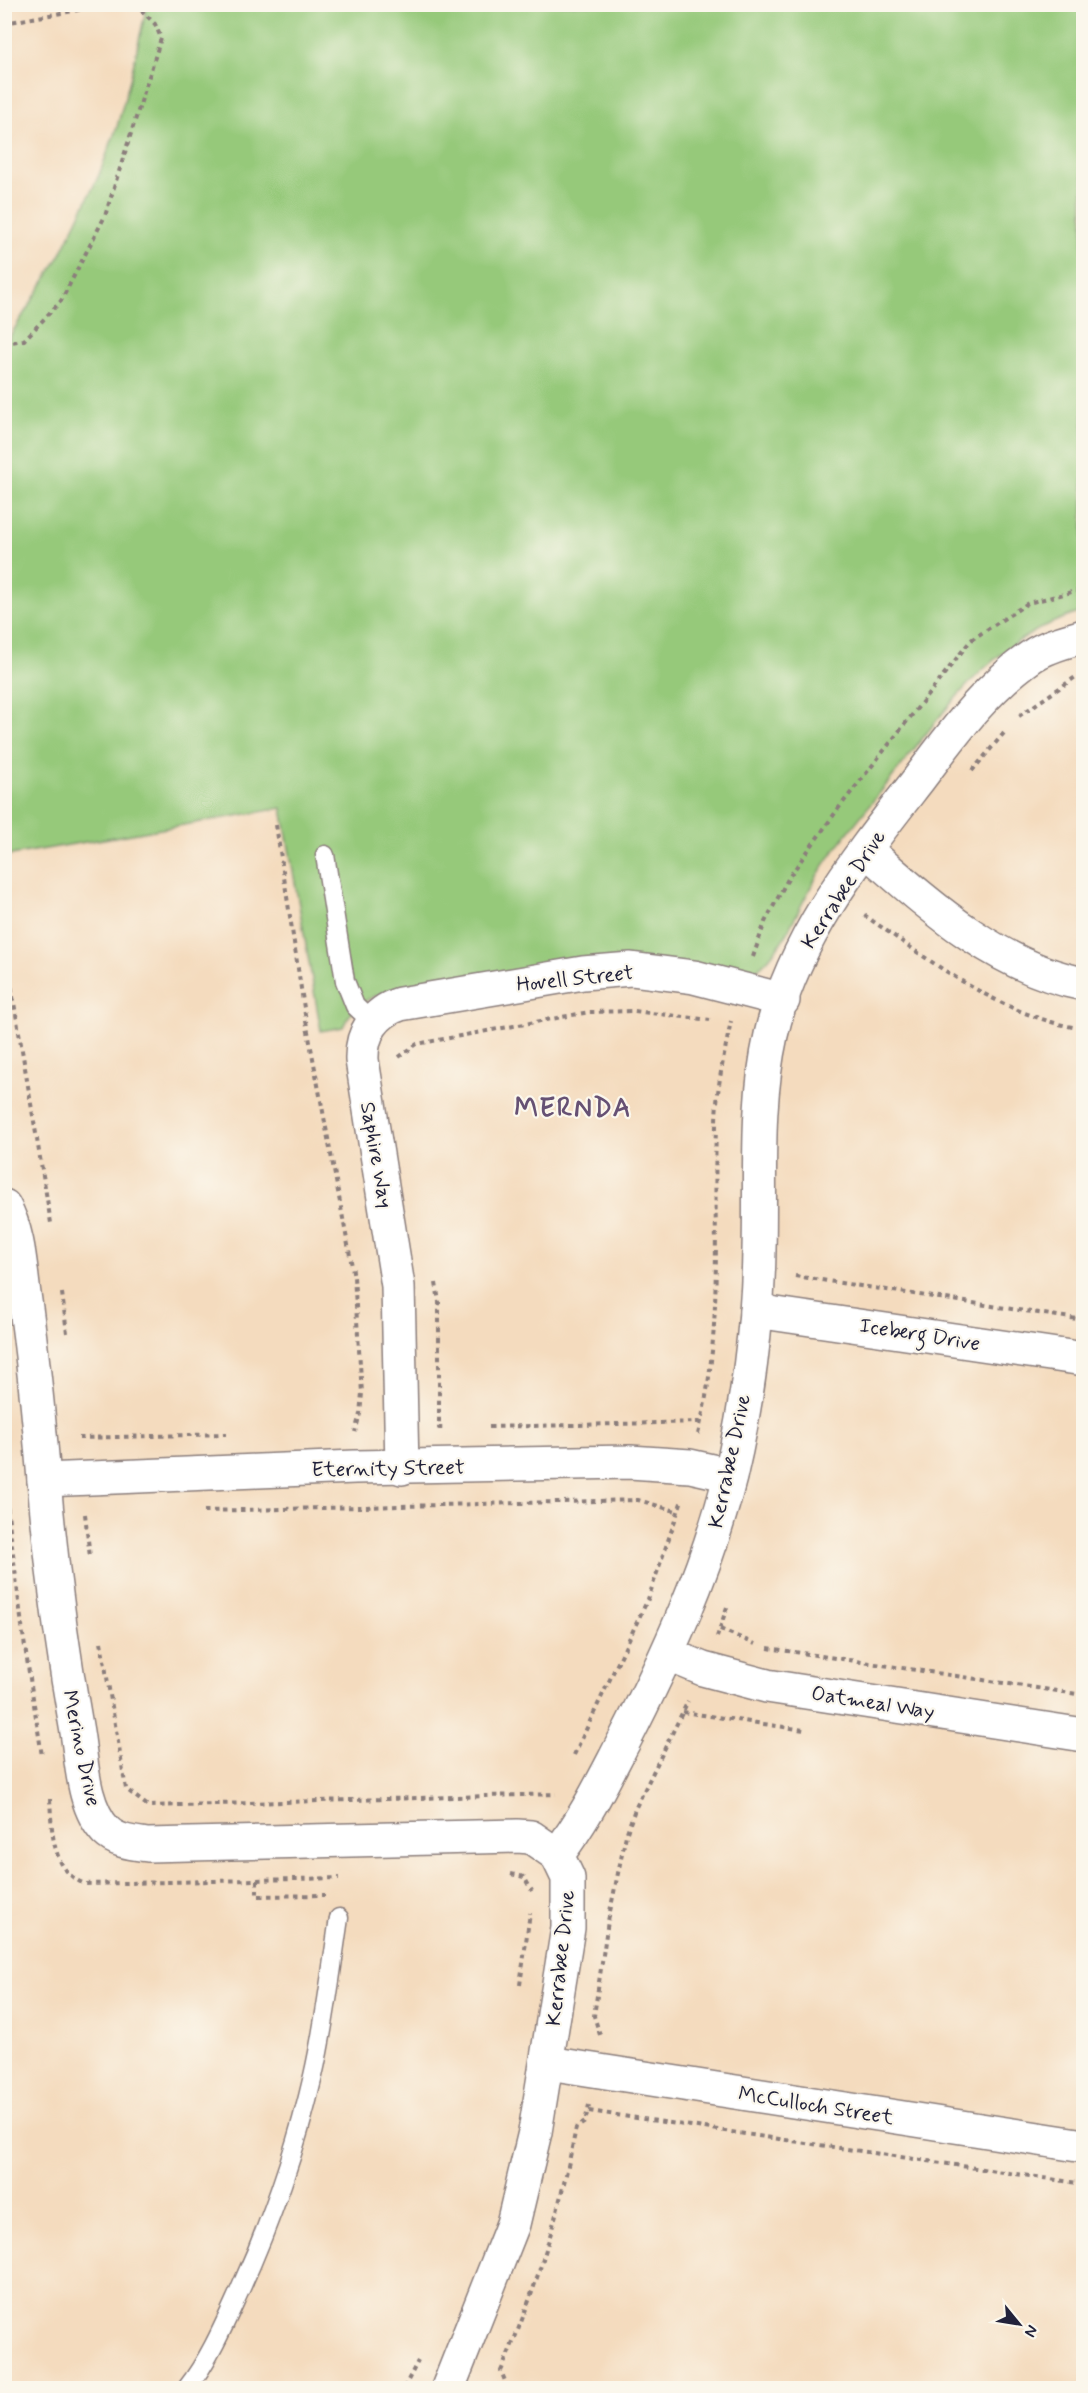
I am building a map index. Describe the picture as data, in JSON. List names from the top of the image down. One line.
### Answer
{"streets":{"street":["Kerrabee Drive","Hovell Street","Saphire Way","Iceberg Drive","Eternity Street","Oatmeal Way","Merino Drive","McCulloch Street"]},"crossings":[["Kerrabee Drive","Hovell Street"],["Kerrabee Drive","Iceberg Drive"],["Kerrabee Drive","Eternity Street"],["Kerrabee Drive","Oatmeal Way"],["Kerrabee Drive","Merino Drive"],["Kerrabee Drive","McCulloch Street"],["Hovell Street","Saphire Way"],["Saphire Way","Eternity Street"],["Eternity Street","Merino Drive"]],"districts":["MERNDA"],"north":"bottom right"}
